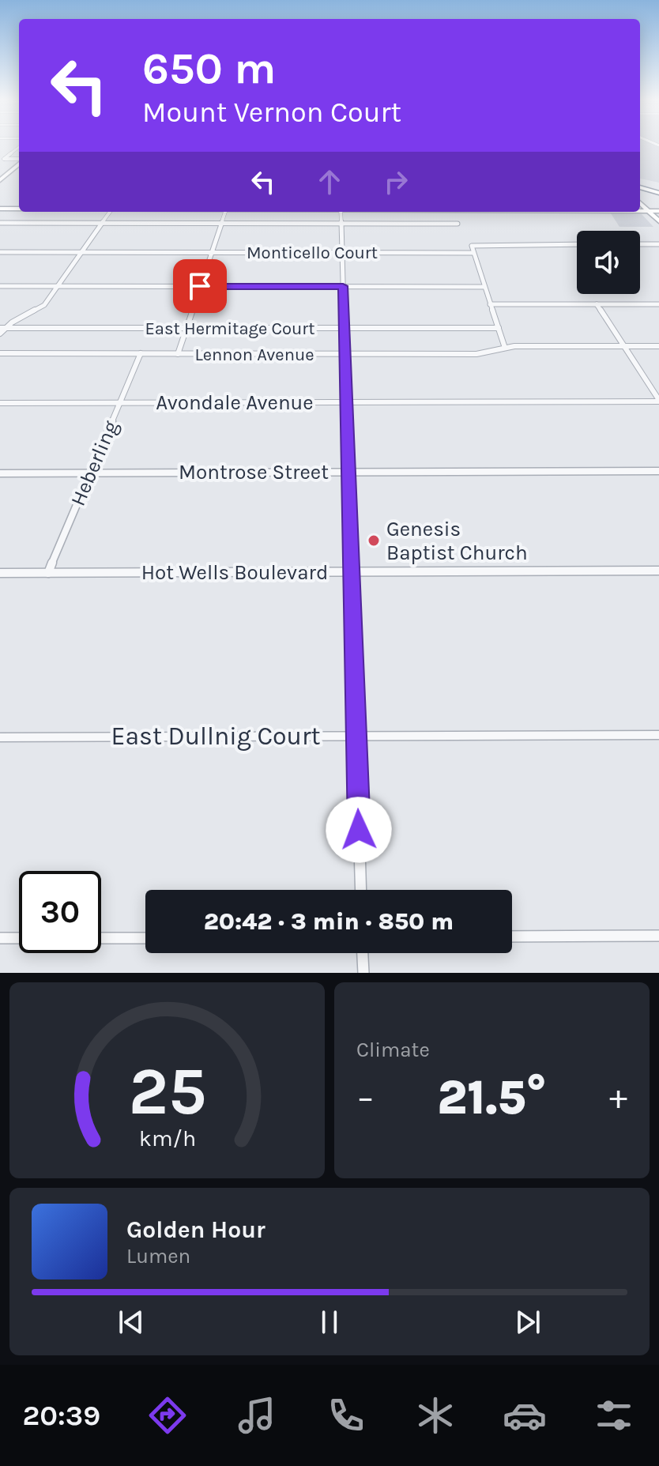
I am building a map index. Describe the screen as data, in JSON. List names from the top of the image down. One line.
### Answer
{"streets":{"street":["Monticello Court","East Hermitage Court","Lennon Avenue","Avondale Avenue","Heberling","Montrose Street","Hot Wells Boulevard","East Dullnig Court"]},"crossings":[["Lennon Avenue","Heberling"],["Avondale Avenue","Heberling"],["Heberling","Montrose Street"],["Heberling","Hot Wells Boulevard"]],"places":["Genesis Baptist Church"],"page":{"turn":["650 m","Mount Vernon Court"],"limit":"30","trip":"20:42 · 3 min · 850 m","tile":"Climate","heat":["−","21.5°","+"],"song":["Golden Hour","Lumen"],"tabs":"20:39","gauge":["25","km/h"]}}
